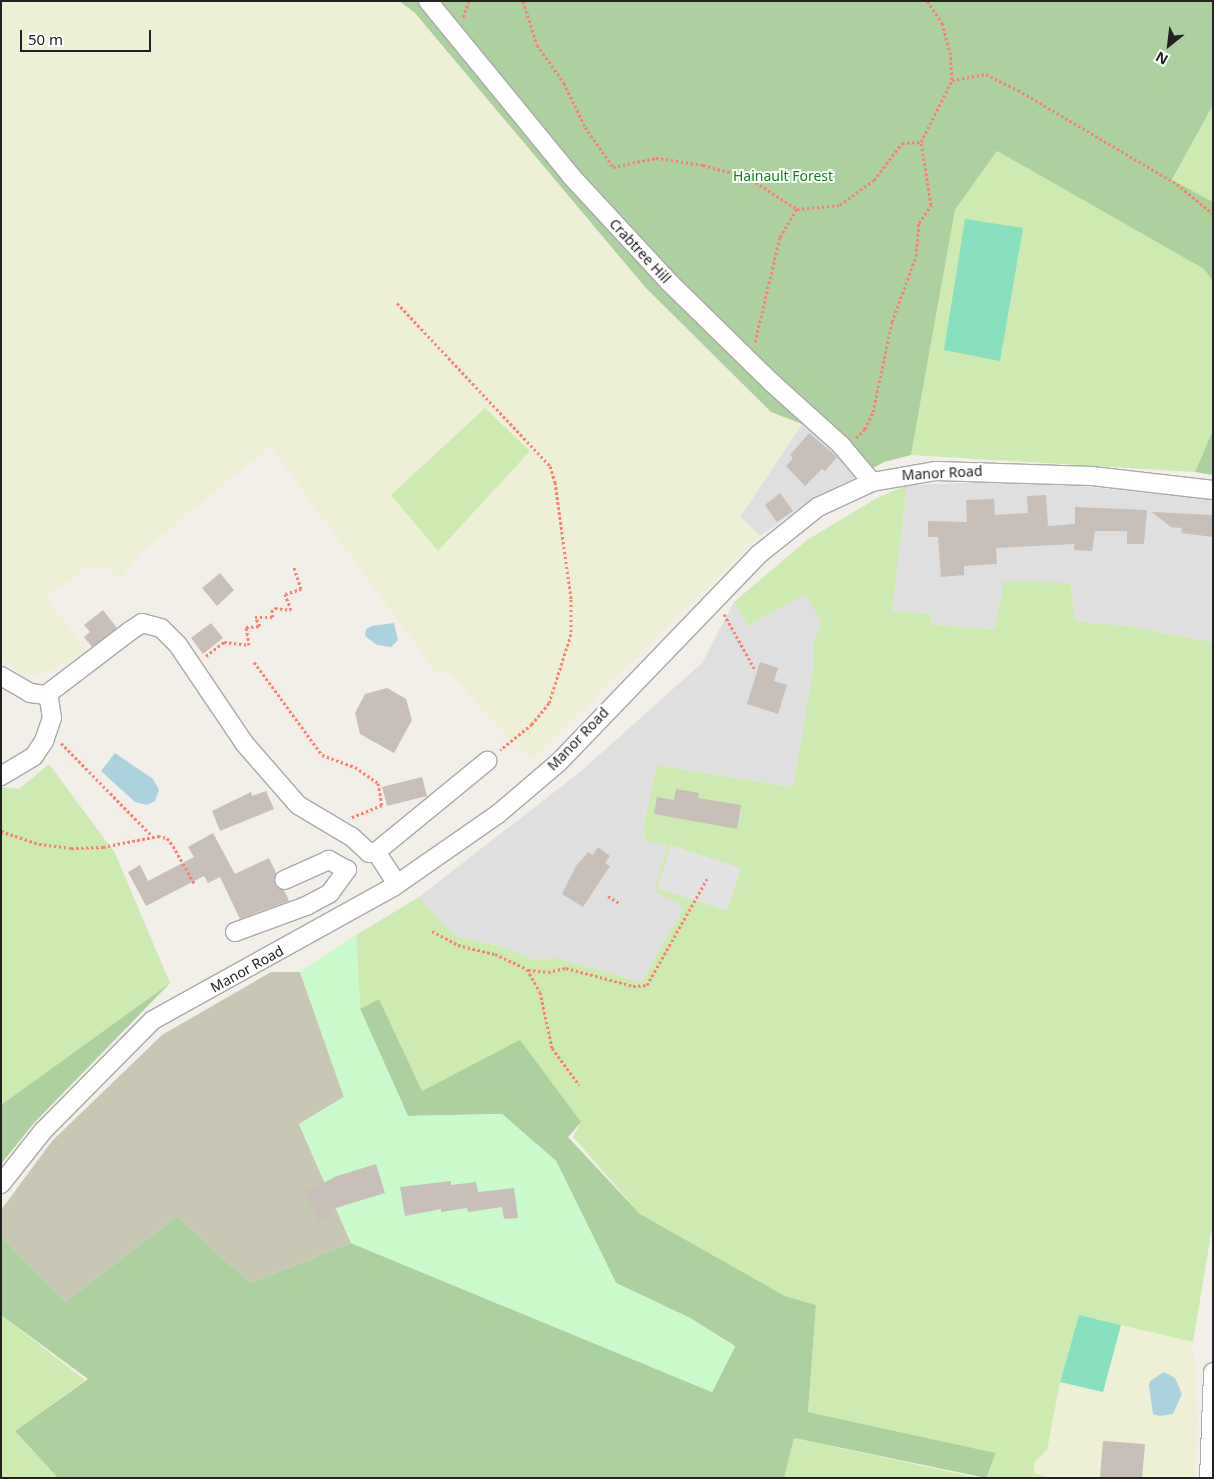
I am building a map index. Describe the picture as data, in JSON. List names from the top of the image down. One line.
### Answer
{"streets":{"street":["Crabtree Hill","Manor Road"]},"crossings":[["Crabtree Hill","Manor Road"]],"parks":["Hainault Forest"],"scale_bar":"50 m","north":"bottom left"}
